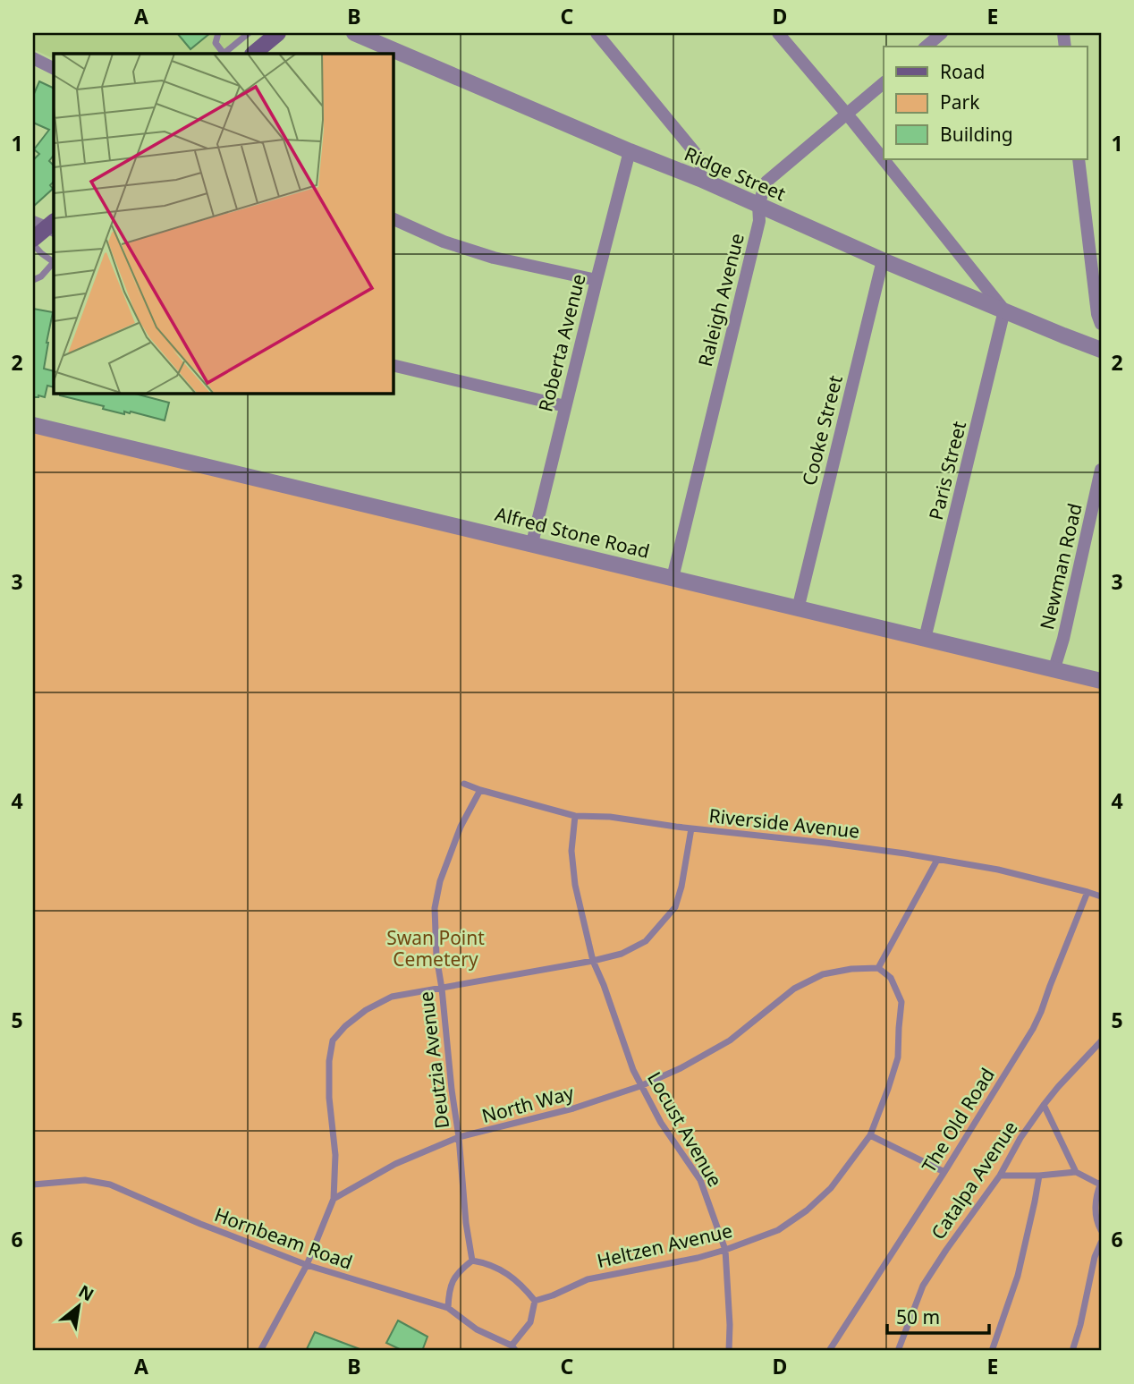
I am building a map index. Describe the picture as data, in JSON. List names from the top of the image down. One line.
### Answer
{"streets":{"street":["Ridge Street","Raleigh Avenue","Roberta Avenue","Cooke Street","Paris Street","Alfred Stone Road","Newman Road"],"lane":["Riverside Avenue","Deutzia Avenue","North Way","The Old Road","Locust Avenue","Catalpa Avenue","Hornbeam Road","Heltzen Avenue"]},"crossings":[["Ridge Street","Raleigh Avenue"],["Ridge Street","Roberta Avenue"],["Ridge Street","Cooke Street"],["Ridge Street","Paris Street"],["Raleigh Avenue","Alfred Stone Road"],["Roberta Avenue","Alfred Stone Road"],["Cooke Street","Alfred Stone Road"],["Paris Street","Alfred Stone Road"],["Alfred Stone Road","Newman Road"],["Riverside Avenue","Deutzia Avenue"],["Riverside Avenue","The Old Road"],["Riverside Avenue","Locust Avenue"],["Deutzia Avenue","North Way"],["Deutzia Avenue","Hornbeam Road"],["Deutzia Avenue","Heltzen Avenue"],["North Way","Locust Avenue"],["North Way","Heltzen Avenue"],["Locust Avenue","Heltzen Avenue"],["Hornbeam Road","Heltzen Avenue"]],"parks":["Swan Point Cemetery"],"legend":["Road","Park","Building"],"scale_bar":"50 m","north":"top right","grid":{"columns":["A","B","C","D","E"],"rows":["1","2","3","4","5","6"]}}
